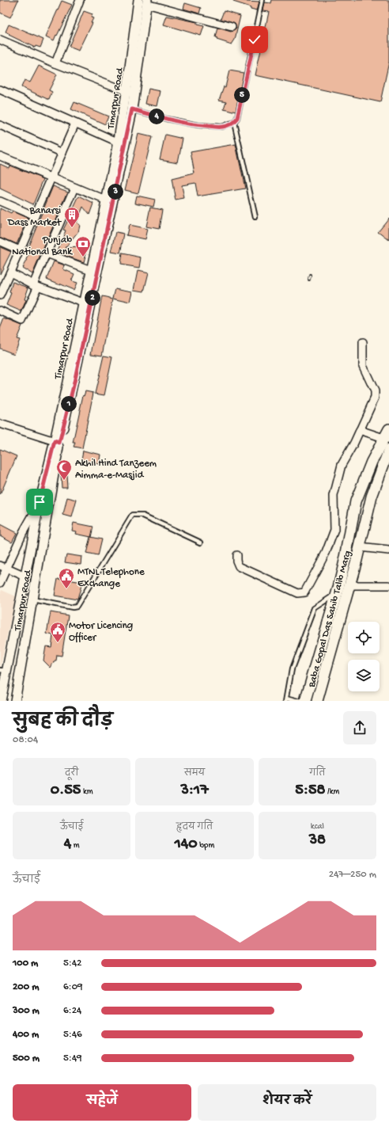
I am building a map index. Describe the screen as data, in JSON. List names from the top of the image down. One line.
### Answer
{"streets":{"main road":["Baba Gopal Das Sahib Talib Marg"],"street":["Timarpur Road"]},"places":{"building":["Banarsi Dass Market"],"bank":["Punjab National Bank"],"mosque":["Akhil Hind Tanzeem Aimma-e-Masjid"],"public building":["MTNL Telephone Exchange","Motor Licencing Officer"]},"page":{"pins":["5","4","3","2","1"],"heading":["सुबह की दौड़","08:04"],"stats":[["दूरी","0.55 km"],["समय","3:17"],["गति","5:58 /km"],["ऊँचाई","4 m"],["हृदय गति","140 bpm"],["kcal","38"]],"chart":["ऊँचाई","247–250 m"],"list":[{"name":"100 m","note":"5:42"},{"name":"200 m","note":"6:09"},{"name":"300 m","note":"6:24"},{"name":"400 m","note":"5:46"},{"name":"500 m","note":"5:49"}],"buttons":["सहेजें","शेयर करें"]}}
